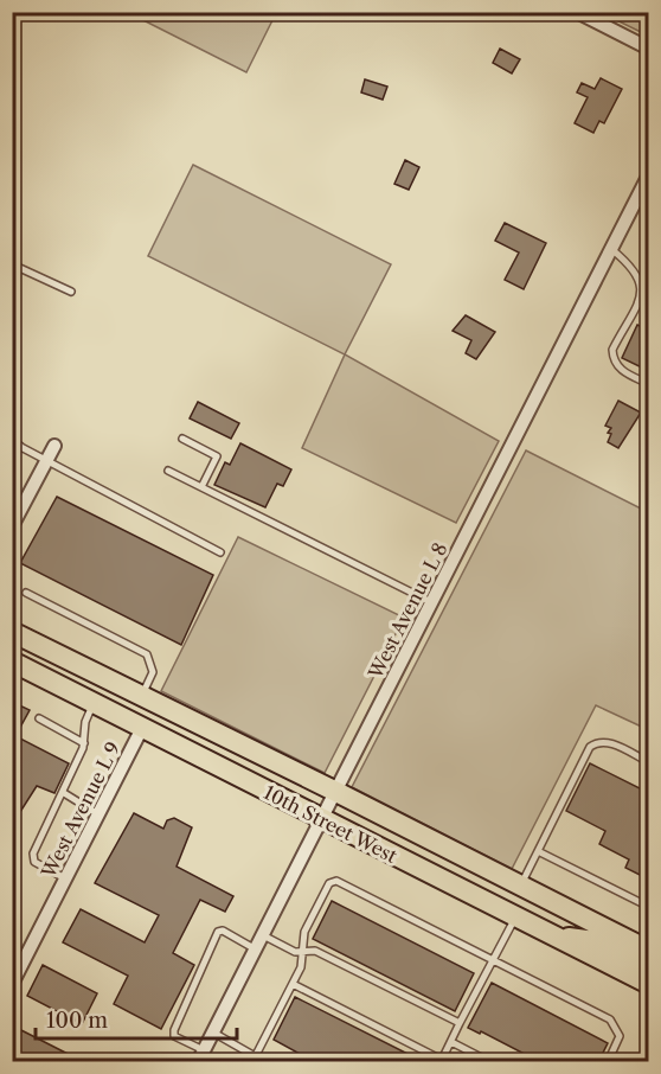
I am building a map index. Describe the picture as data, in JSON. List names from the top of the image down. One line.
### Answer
{"streets":{"main road":["10th Street West"],"street":["West Avenue L 8","West Avenue L 9"]},"crossings":[["West Avenue L 8","10th Street West"],["West Avenue L 9","10th Street West"]],"scale_bar":"100 m"}
